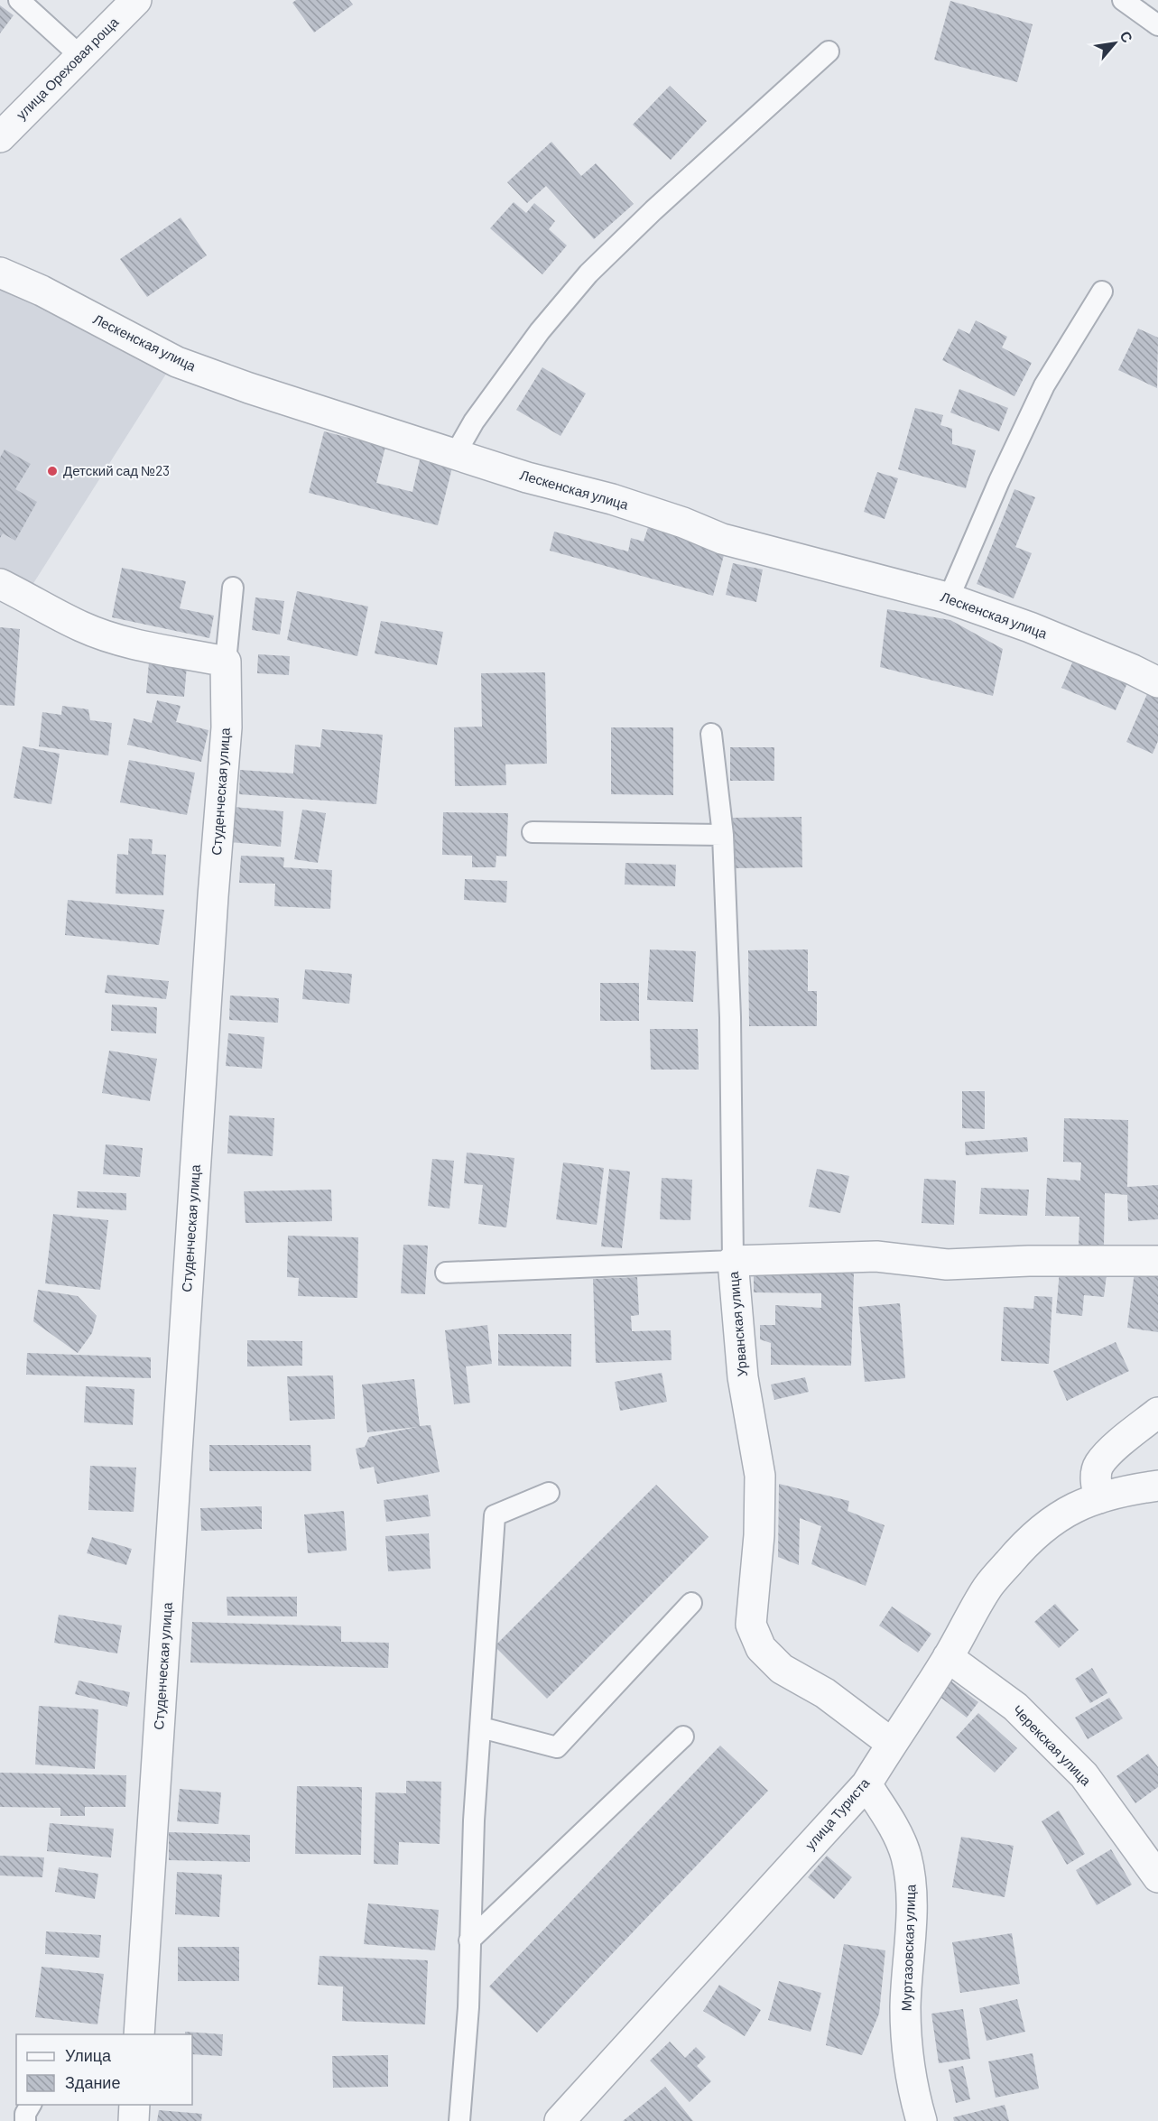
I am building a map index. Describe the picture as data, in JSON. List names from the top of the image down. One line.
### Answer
{"streets":{"street":["улица Ореховая роща","Лескенская улица","Студенческая улица","Урванская улица","Черекская улица","улица Туриста","Муртазовская улица"]},"crossings":[["Урванская улица","улица Туриста"],["Черекская улица","улица Туриста"],["улица Туриста","Муртазовская улица"]],"places":["Детский сад №23"],"legend":["Улица","Здание"],"north":"top right"}
